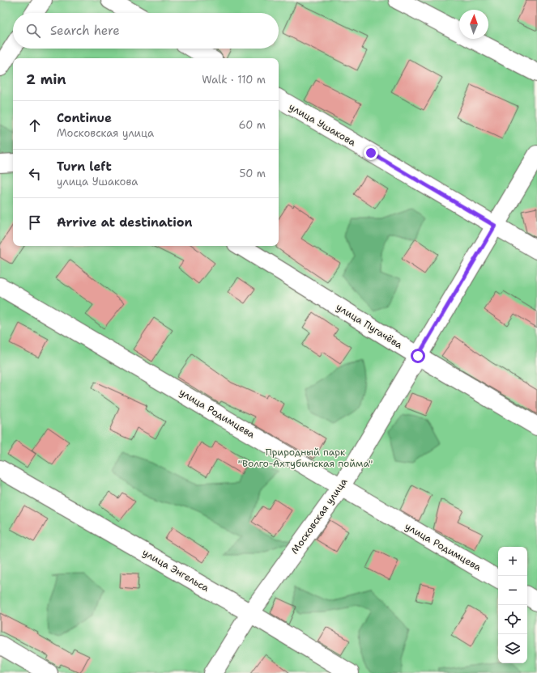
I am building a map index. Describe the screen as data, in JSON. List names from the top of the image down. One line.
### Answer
{"streets":{"street":["улица Ушакова","улица Пугачёва","улица Родимцева","Московская улица","улица Энгельса"]},"crossings":[["улица Ушакова","Московская улица"],["улица Пугачёва","Московская улица"],["улица Родимцева","Московская улица"],["Московская улица","улица Энгельса"]],"parks":["Природный парк \"Волго-Ахтубинская пойма\""],"north":"top","page":{"search":"Search here","heading":["2 min","Walk · 110 m"],"list":[["Continue","Московская улица","60 m"],["Turn left","улица Ушакова","50 m"],"Arrive at destination"],"map_buttons":["+","−"]}}
